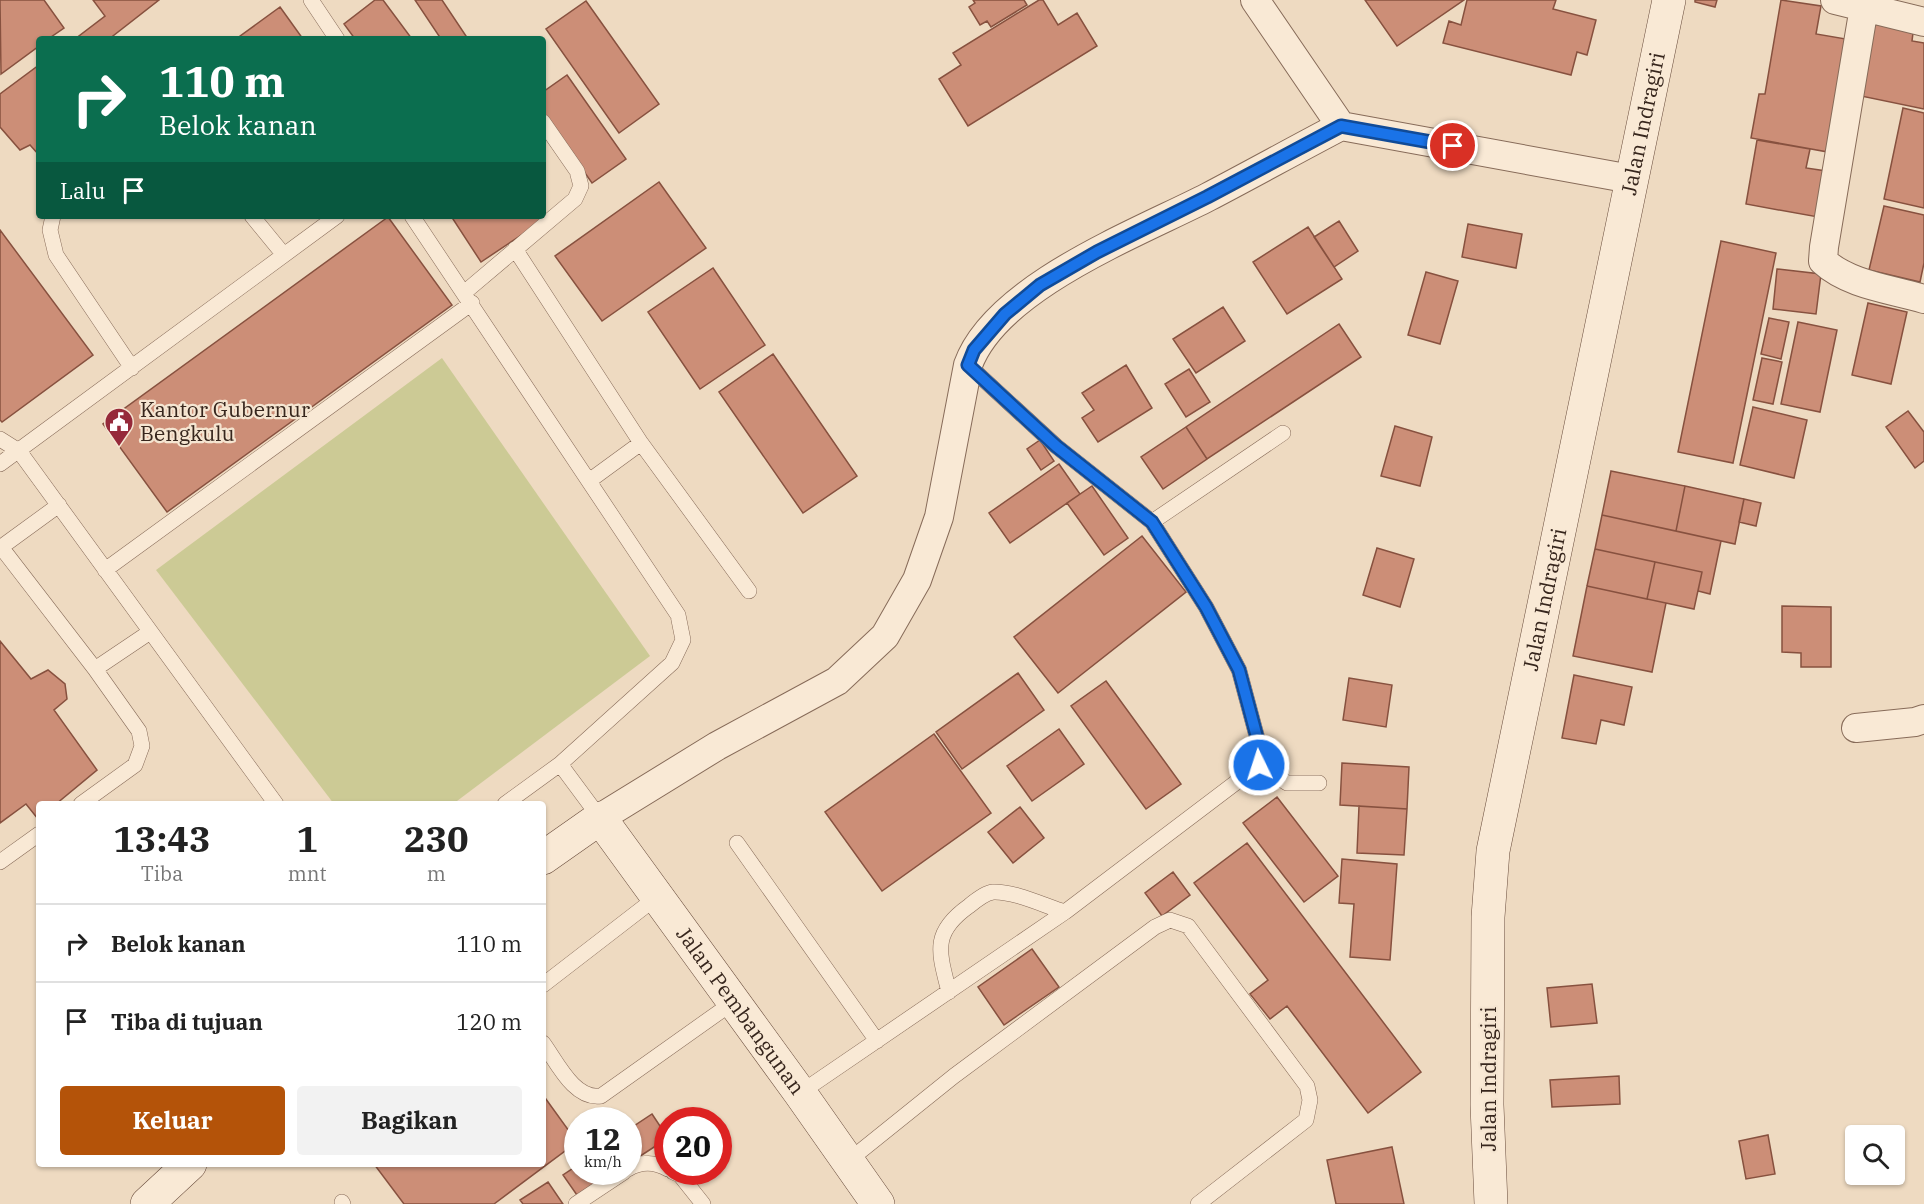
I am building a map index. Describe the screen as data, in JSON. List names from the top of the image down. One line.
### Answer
{"streets":{"street":["Jalan Indragiri","Jalan Pembangunan"]},"places":{"public building":["Kantor Gubernur Bengkulu"]},"page":{"turn":["110 m","Belok kanan"],"then":"Lalu","eta":["13:43","Tiba","1","mnt","230","m"],"list":[{"name":"Belok kanan","value":"110 m"},{"name":"Tiba di tujuan","value":"120 m"}],"buttons":["Keluar","Bagikan"],"speed":"12 km/h","limit":"20"}}
